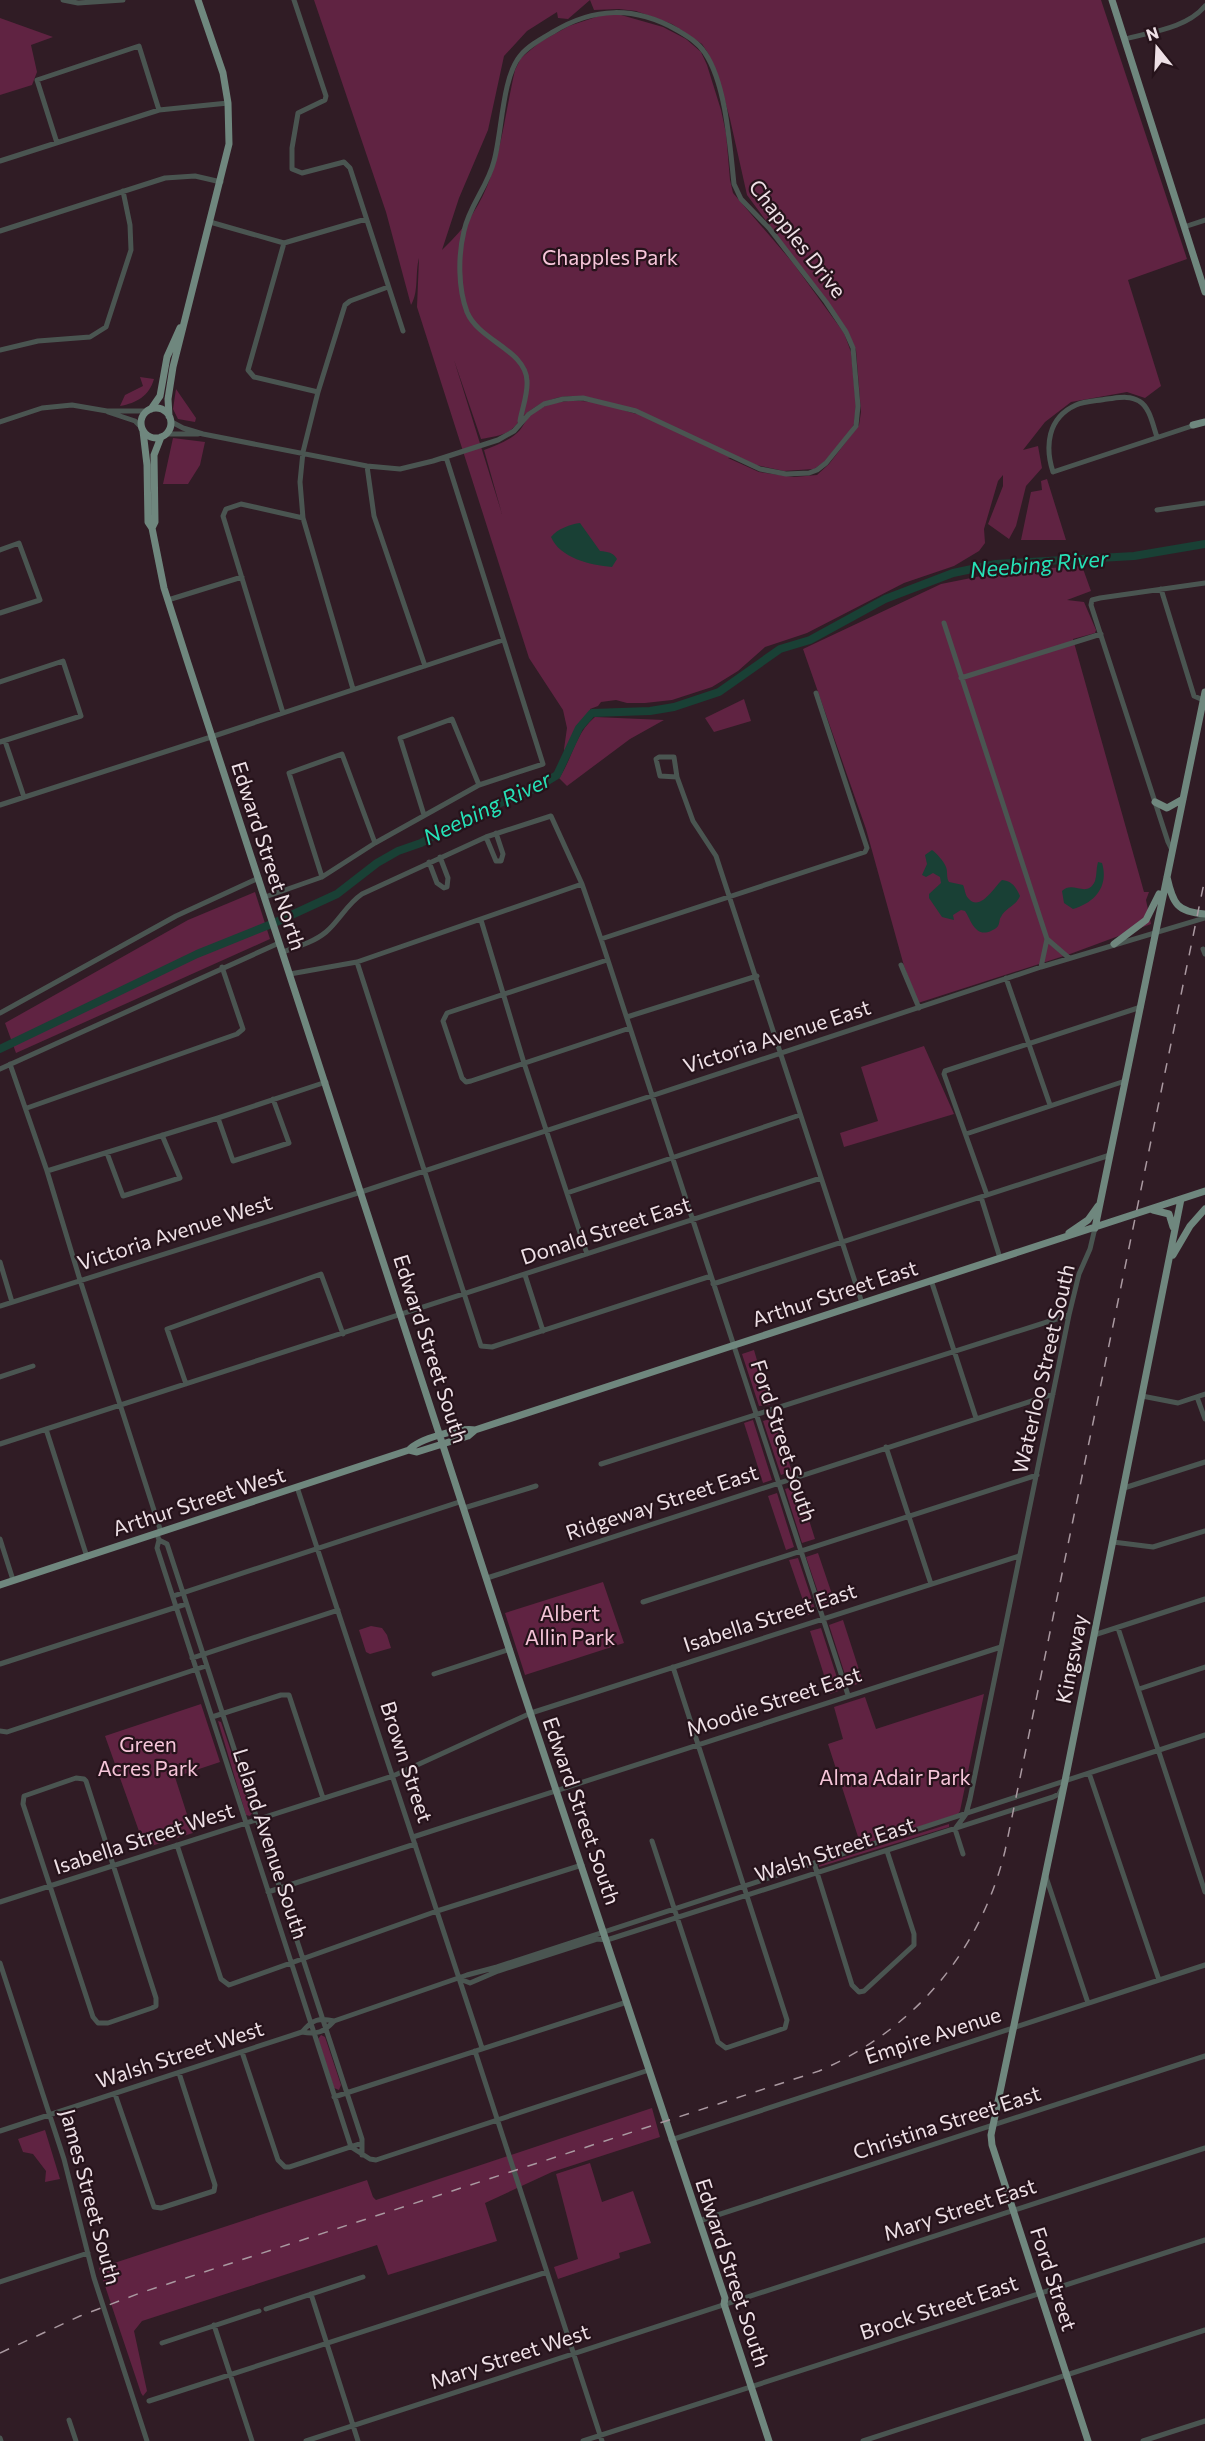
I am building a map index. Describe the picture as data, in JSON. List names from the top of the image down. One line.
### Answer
{"streets":{"main road":["Edward Street North","Arthur Street East","Edward Street South","Waterloo Street South","Arthur Street West","Kingsway","Ford Street"],"street":["Chapples Drive","Victoria Avenue East","Donald Street East","Victoria Avenue West","Ford Street South","Ridgeway Street East","Isabella Street East","Moodie Street East","Brown Street","Isabella Street West","Leland Avenue South","Walsh Street East","Empire Avenue","Walsh Street West","Christina Street East","James Street South","Mary Street East","Brock Street East","Mary Street West"]},"crossings":[["Edward Street North","Victoria Avenue East"],["Edward Street North","Victoria Avenue West"],["Edward Street North","Edward Street South"],["Victoria Avenue East","Victoria Avenue West"],["Victoria Avenue East","Edward Street South"],["Victoria Avenue East","Waterloo Street South"],["Victoria Avenue East","Ford Street South"],["Donald Street East","Edward Street South"],["Donald Street East","Ford Street South"],["Donald Street East","Leland Avenue South"],["Victoria Avenue West","Edward Street South"],["Victoria Avenue West","Leland Avenue South"],["Arthur Street East","Edward Street South"],["Arthur Street East","Waterloo Street South"],["Arthur Street East","Ford Street South"],["Arthur Street East","Arthur Street West"],["Arthur Street East","Kingsway"],["Edward Street South","Arthur Street West"],["Edward Street South","Ridgeway Street East"],["Edward Street South","Isabella Street East"],["Edward Street South","Moodie Street East"],["Edward Street South","Isabella Street West"],["Edward Street South","Walsh Street East"],["Edward Street South","Empire Avenue"],["Edward Street South","Walsh Street West"],["Edward Street South","Christina Street East"],["Edward Street South","Mary Street East"],["Edward Street South","Brock Street East"],["Edward Street South","Mary Street West"],["Waterloo Street South","Ridgeway Street East"],["Waterloo Street South","Isabella Street East"],["Waterloo Street South","Moodie Street East"],["Waterloo Street South","Walsh Street East"],["Ford Street South","Ridgeway Street East"],["Ford Street South","Isabella Street East"],["Ford Street South","Moodie Street East"],["Arthur Street West","Brown Street"],["Arthur Street West","Leland Avenue South"],["Isabella Street East","Isabella Street West"],["Kingsway","Walsh Street East"],["Kingsway","Empire Avenue"],["Kingsway","Christina Street East"],["Kingsway","Ford Street"],["Moodie Street East","Brown Street"],["Moodie Street East","Leland Avenue South"],["Brown Street","Isabella Street West"],["Brown Street","Walsh Street West"],["Isabella Street West","Leland Avenue South"],["Leland Avenue South","Walsh Street West"],["Walsh Street East","Walsh Street West"],["Walsh Street West","James Street South"],["Christina Street East","Ford Street"],["Mary Street East","Ford Street"],["Mary Street East","Mary Street West"],["Ford Street","Brock Street East"]],"water":["Neebing River"],"parks":["Chapples Park","Albert Allin Park","Green Acres Park","Alma Adair Park"],"north":"top"}
